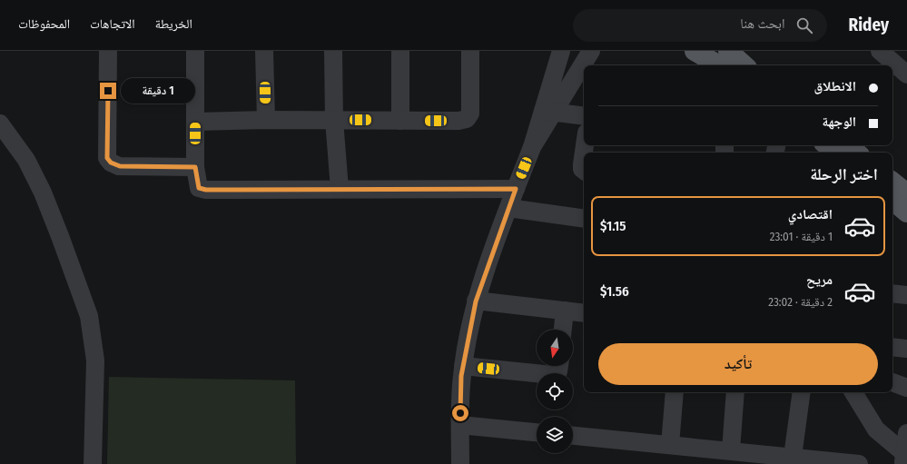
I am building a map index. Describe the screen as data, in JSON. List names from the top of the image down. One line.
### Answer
{"north":"bottom","page":{"header":"Ridey","search":"ابحث هنا","nav":["الخريطة","الاتجاهات","المحفوظات"],"banner":["الانطلاق","الوجهة"],"bubble":"1 دقيقة","heading":"اختر الرحلة","list":[{"name":"اقتصادي","note":"1 دقيقة · 23:01","value":"$1.15"},{"name":"مريح","note":"2 دقيقة · 23:02","value":"$1.56"}],"buttons":"تأكيد"}}
